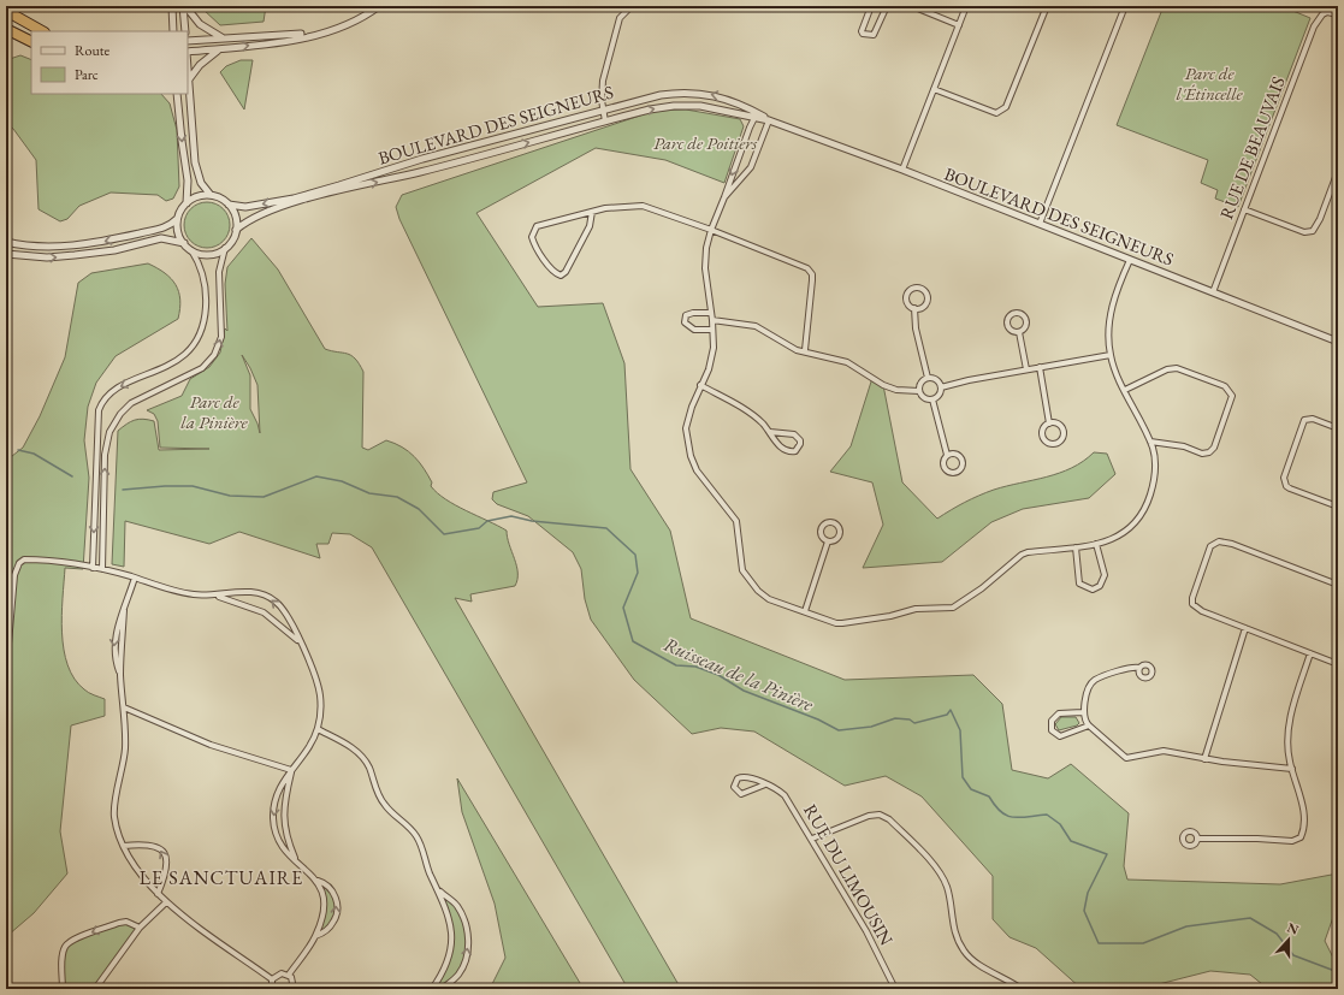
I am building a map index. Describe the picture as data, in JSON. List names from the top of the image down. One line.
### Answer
{"streets":{"street":["BOULEVARD DES SEIGNEURS","RUE DE BEAUVAIS","RUE DU LIMOUSIN"]},"crossings":[["BOULEVARD DES SEIGNEURS","RUE DE BEAUVAIS"]],"districts":["LE SANCTUAIRE"],"water":["Ruisseau de la Pinière"],"parks":["Parc de l'Étincelle","Parc de Poitiers","Parc de la Pinière"],"legend":["Route","Parc"],"north":"top"}
